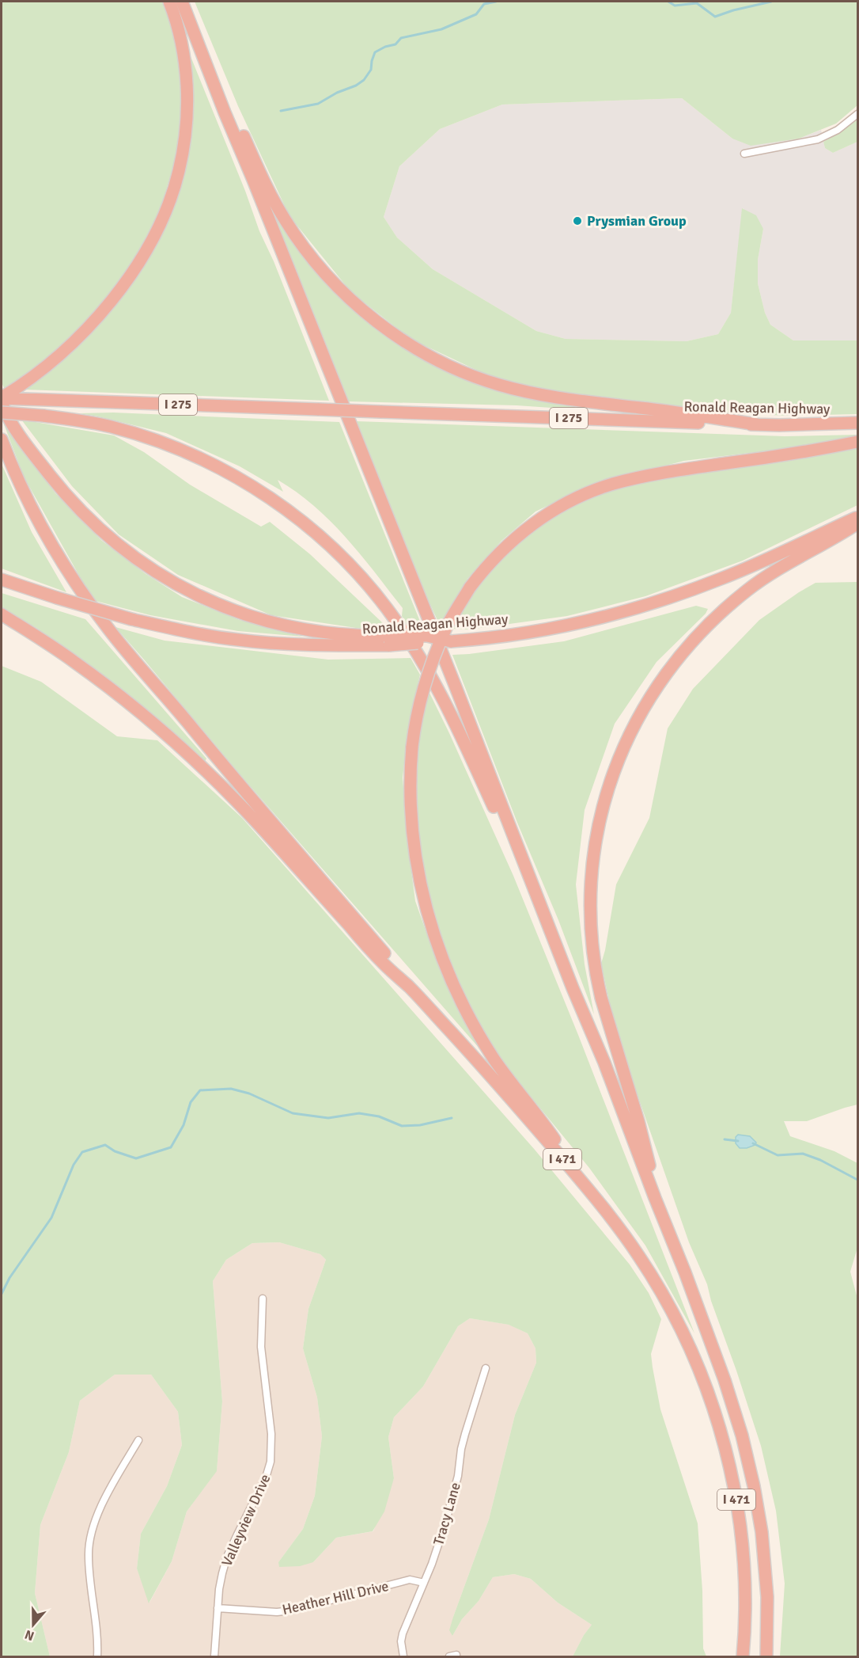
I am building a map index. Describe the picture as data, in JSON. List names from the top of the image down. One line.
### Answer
{"streets":{"highway":["I 275","Ronald Reagan Highway","I 471"],"street":["Tracy Lane","Valleyview Drive","Heather Hill Drive"]},"crossings":[["Tracy Lane","Heather Hill Drive"],["Valleyview Drive","Heather Hill Drive"]],"places":["Prysmian Group"],"north":"bottom"}
